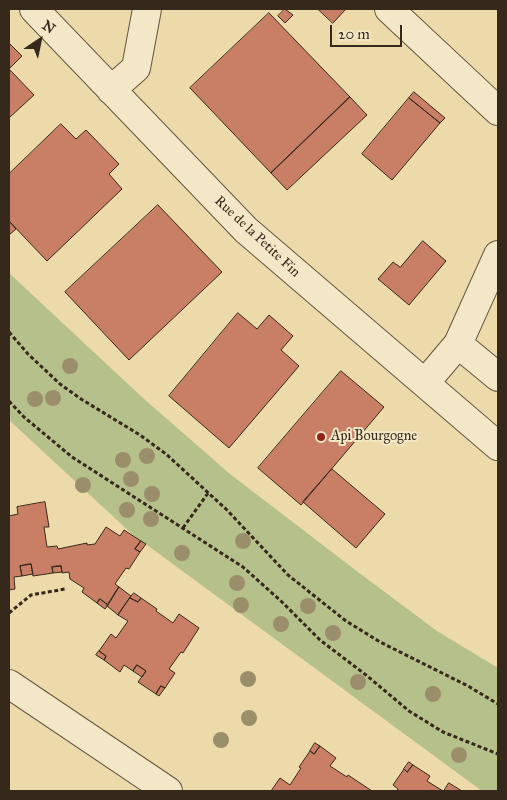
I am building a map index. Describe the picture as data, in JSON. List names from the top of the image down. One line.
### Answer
{"streets":{"street":["Rue de la Petite Fin"]},"places":["Api Bourgogne"],"scale_bar":"20 m","north":"top right"}
